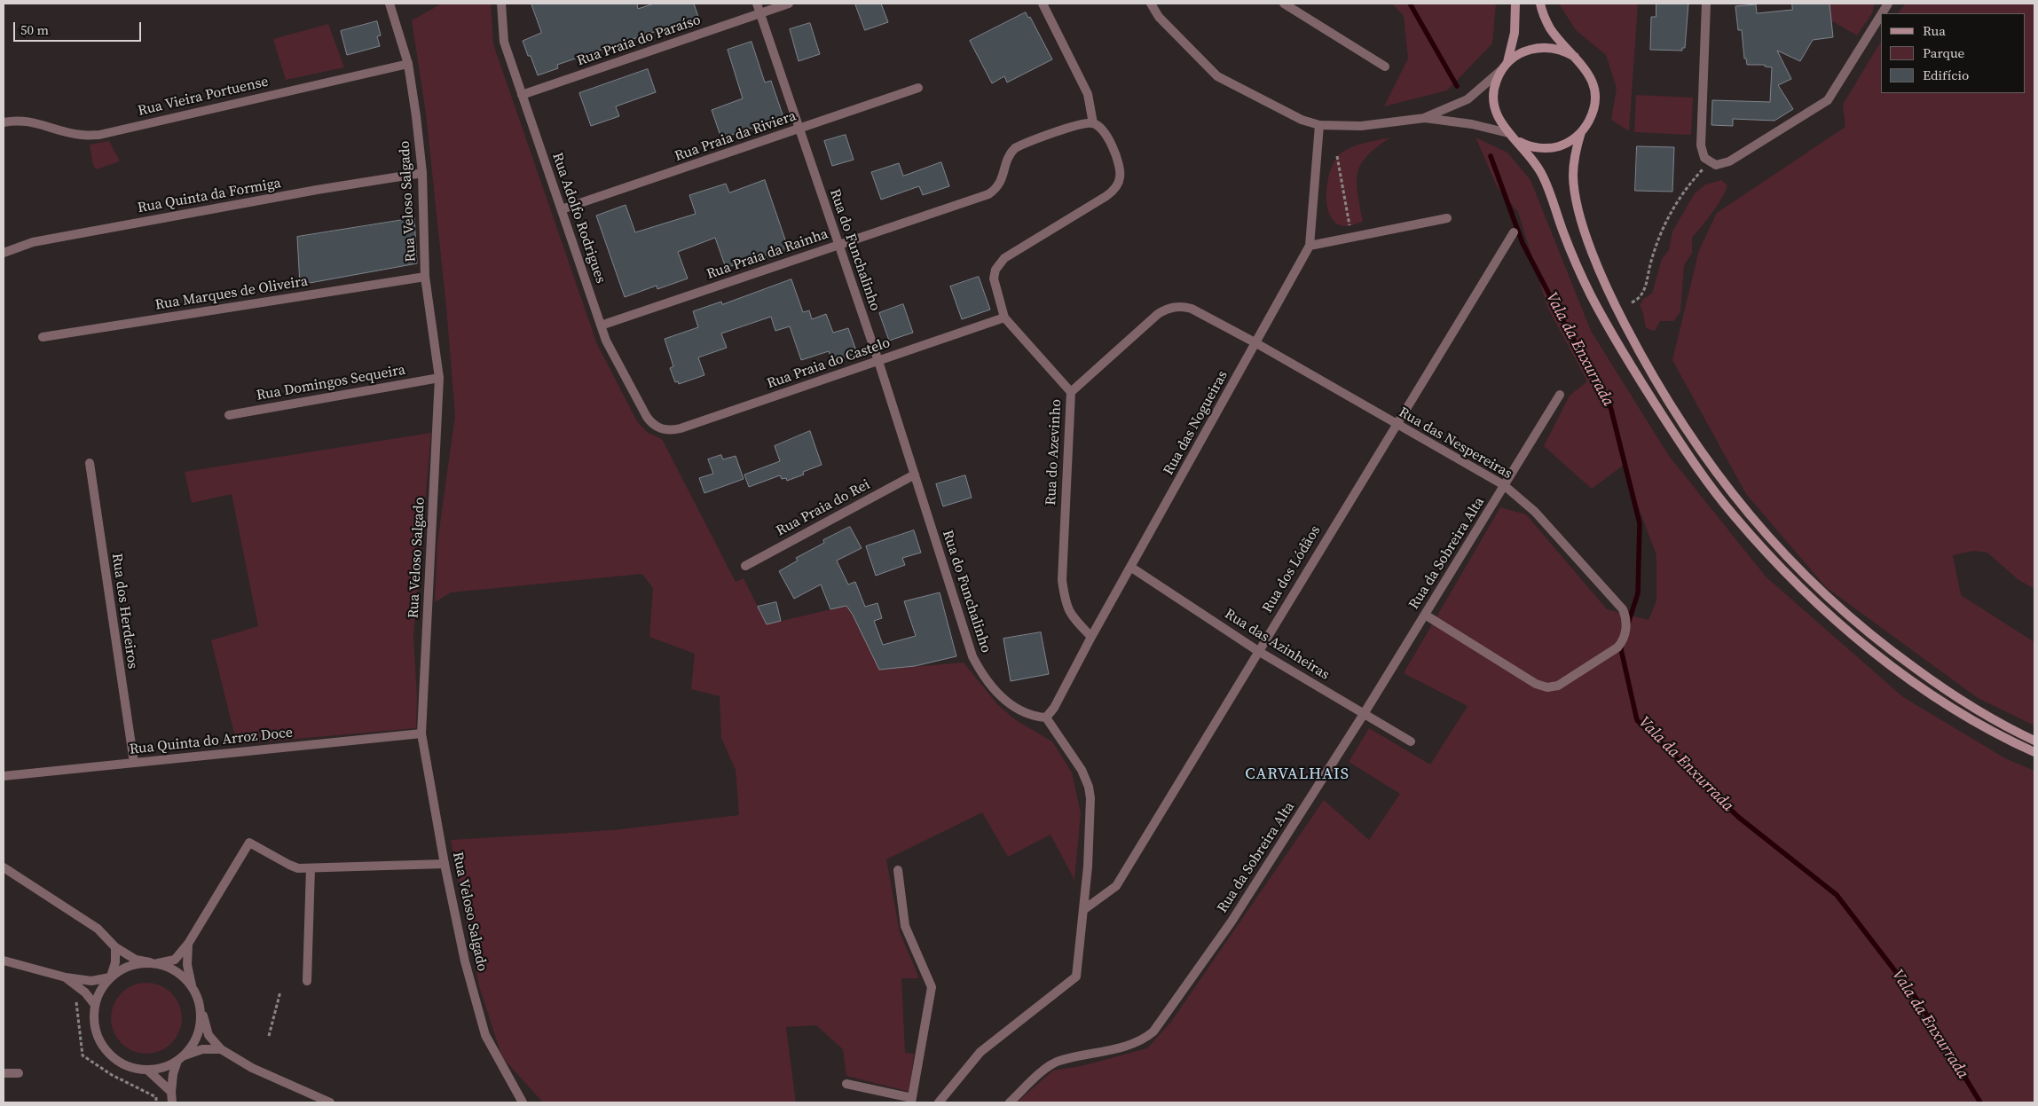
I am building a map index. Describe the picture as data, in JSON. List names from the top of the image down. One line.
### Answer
{"streets":{"street":["Rua Praia do Paraíso","Rua Vieira Portuense","Rua Praia da Riviera","Rua Quinta da Formiga","Rua Veloso Salgado","Rua Adolfo Rodrigues","Rua do Funchalinho","Rua Praia da Rainha","Rua Marques de Oliveira","Rua Praia do Castelo","Rua Domingos Sequeira","Rua das Nogueiras","Rua das Nespereiras","Rua do Azevinho","Rua Praia do Rei","Rua da Sobreira Alta","Rua dos Lódãos","Rua dos Herdeiros","Rua das Azinheiras","Rua Quinta do Arroz Doce"]},"crossings":[["Rua Praia do Paraíso","Rua Adolfo Rodrigues"],["Rua Praia do Paraíso","Rua do Funchalinho"],["Rua Vieira Portuense","Rua Veloso Salgado"],["Rua Praia da Riviera","Rua Adolfo Rodrigues"],["Rua Praia da Riviera","Rua do Funchalinho"],["Rua Quinta da Formiga","Rua Veloso Salgado"],["Rua Veloso Salgado","Rua Marques de Oliveira"],["Rua Veloso Salgado","Rua Domingos Sequeira"],["Rua Veloso Salgado","Rua Quinta do Arroz Doce"],["Rua Adolfo Rodrigues","Rua Praia da Rainha"],["Rua Adolfo Rodrigues","Rua Praia do Castelo"],["Rua do Funchalinho","Rua Praia da Rainha"],["Rua do Funchalinho","Rua Praia do Castelo"],["Rua do Funchalinho","Rua das Nogueiras"],["Rua do Funchalinho","Rua Praia do Rei"],["Rua Praia da Rainha","Rua do Azevinho"],["Rua Praia do Castelo","Rua do Azevinho"],["Rua das Nogueiras","Rua das Nespereiras"],["Rua das Nogueiras","Rua do Azevinho"],["Rua das Nogueiras","Rua das Azinheiras"],["Rua das Nespereiras","Rua do Azevinho"],["Rua das Nespereiras","Rua da Sobreira Alta"],["Rua das Nespereiras","Rua dos Lódãos"],["Rua da Sobreira Alta","Rua das Azinheiras"],["Rua dos Lódãos","Rua das Azinheiras"],["Rua dos Herdeiros","Rua Quinta do Arroz Doce"]],"districts":["CARVALHAIS"],"water":["Vala da Enxurrada"],"legend":["Rua","Parque","Edifício"],"scale_bar":"50 m"}
